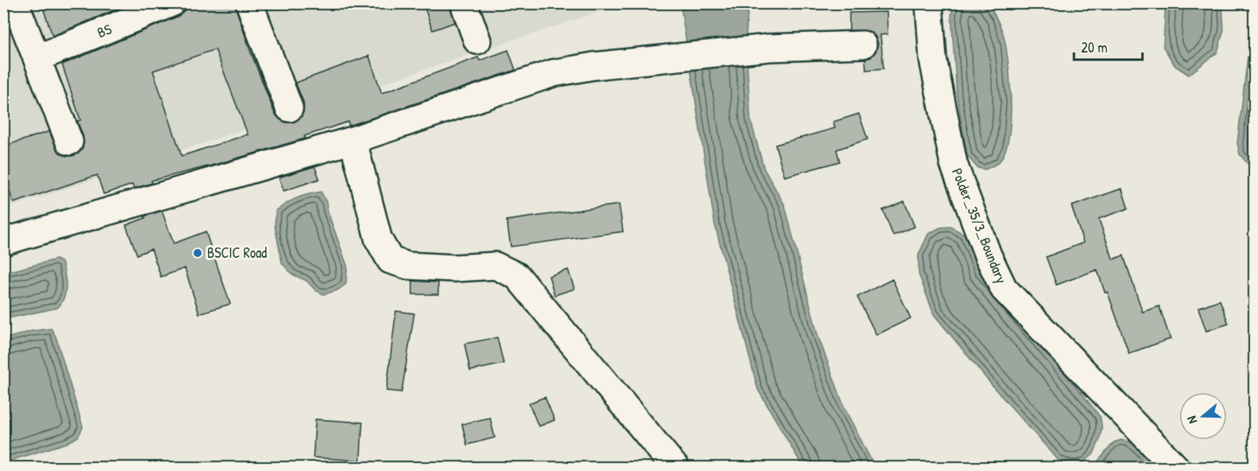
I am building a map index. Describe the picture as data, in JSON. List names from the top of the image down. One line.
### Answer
{"streets":{"street":["BS","Polder_35/3_Boundary"]},"places":["BSCIC Road"],"scale_bar":"20 m","north":"left"}
